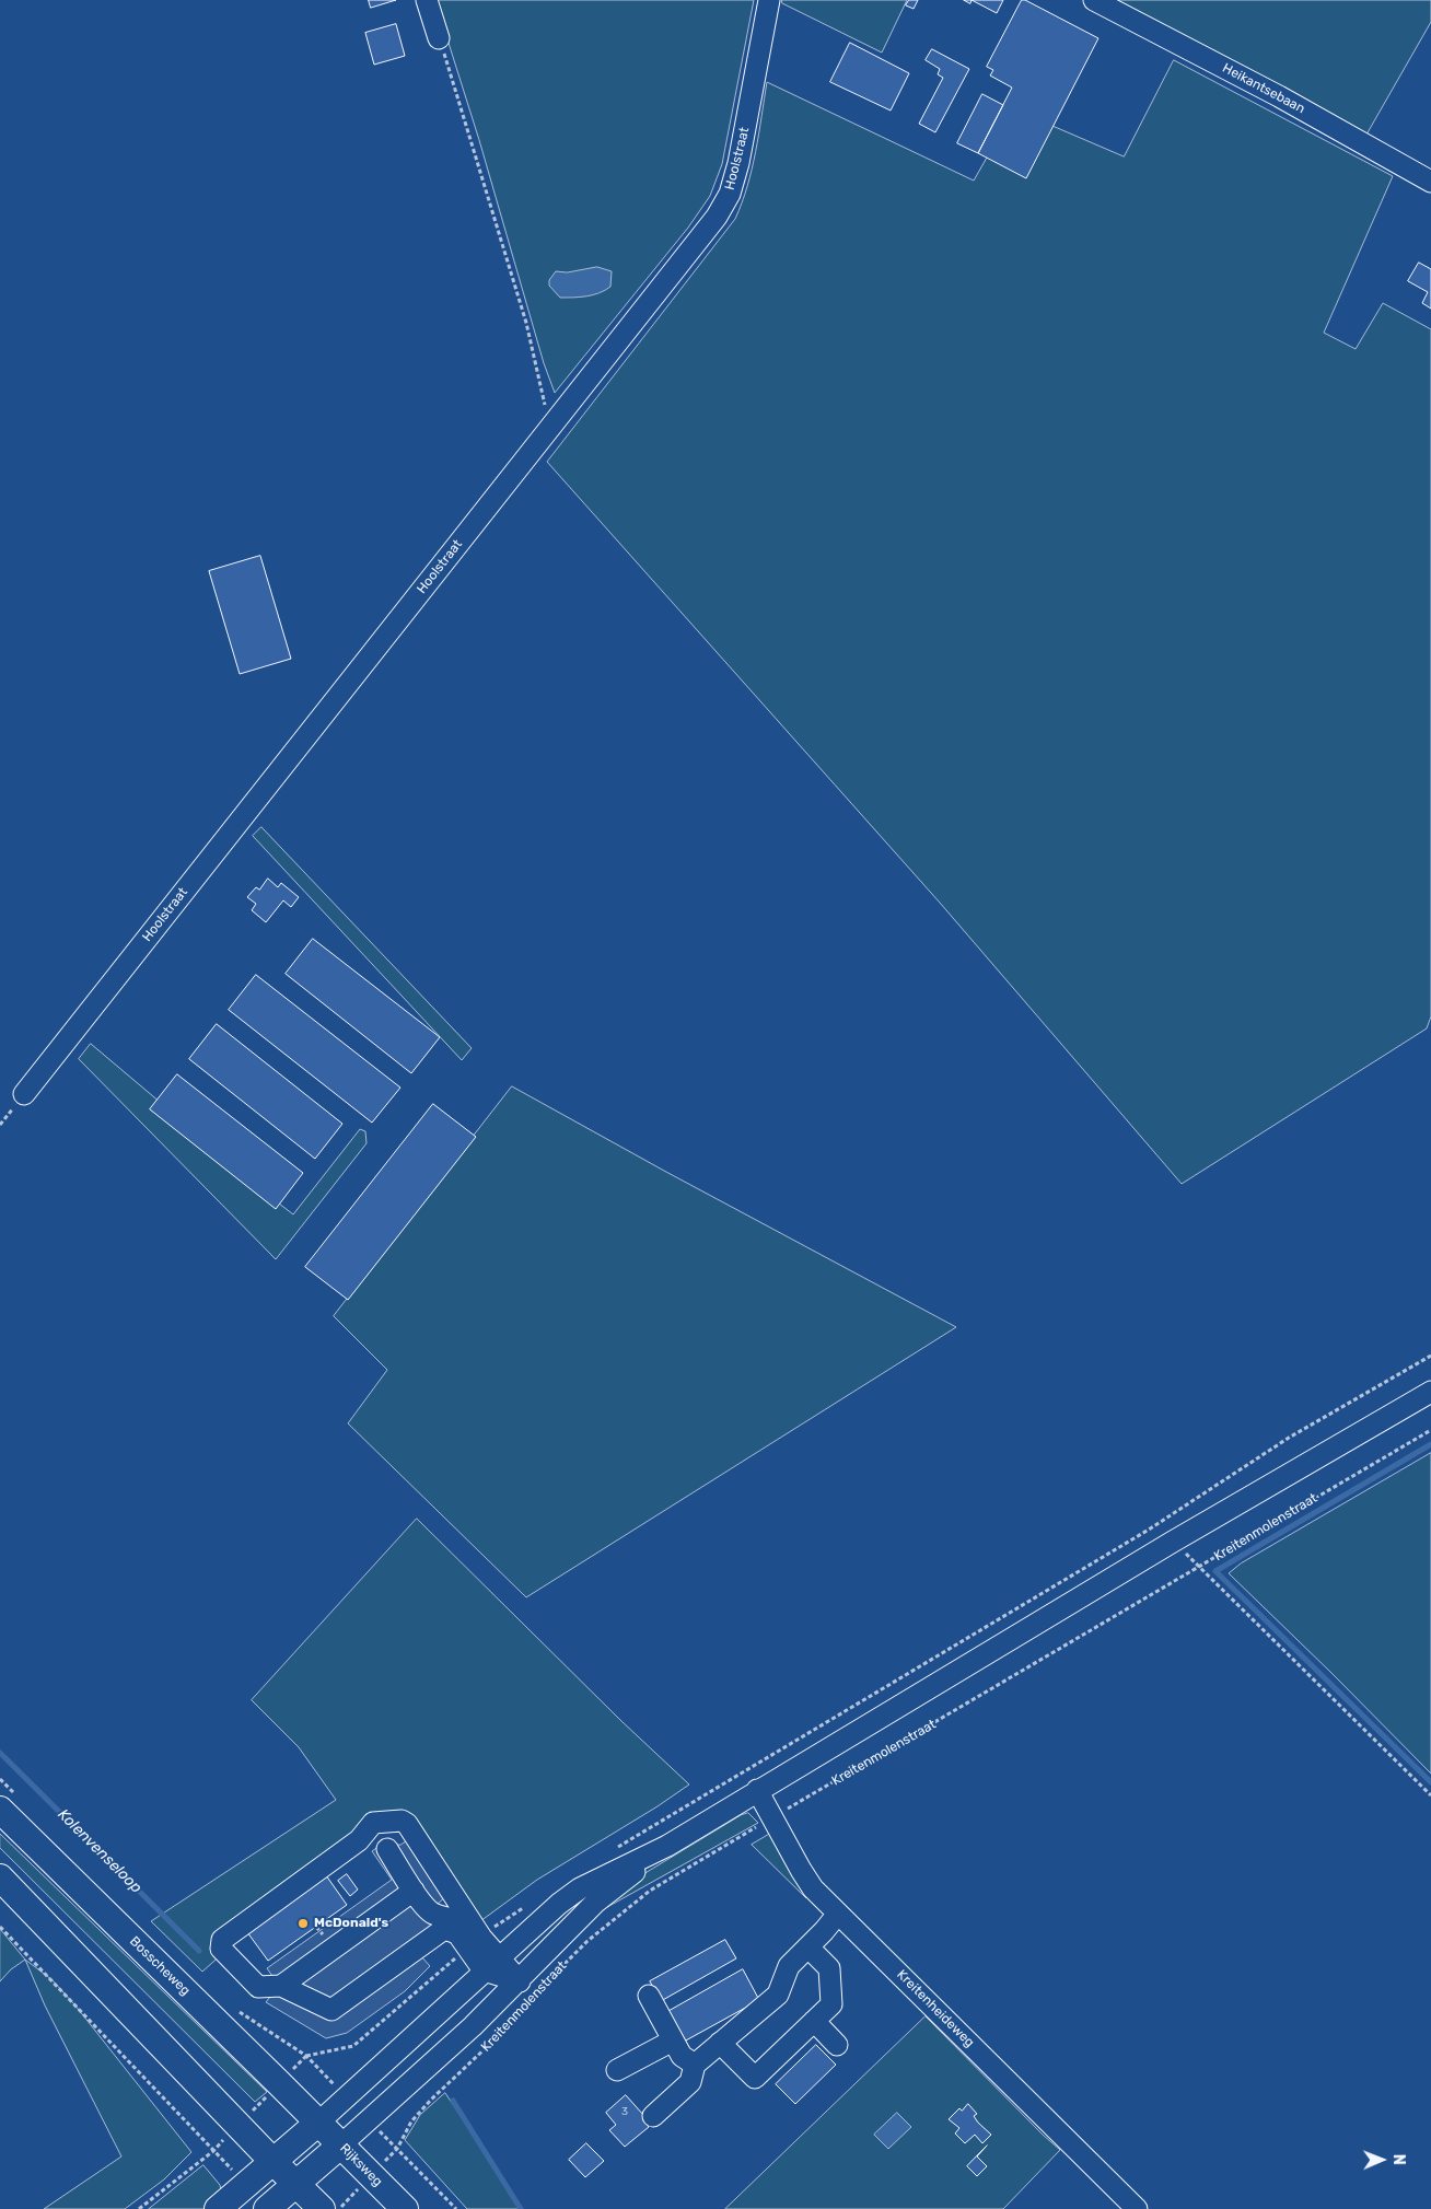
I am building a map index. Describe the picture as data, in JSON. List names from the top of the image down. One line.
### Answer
{"streets":{"main road":["Bosscheweg","Rijksweg"],"street":["Heikantsebaan","Hoolstraat","Kreitenmolenstraat","Kreitenheideweg"]},"crossings":[["Kreitenmolenstraat","Bosscheweg"],["Kreitenmolenstraat","Kreitenheideweg"],["Kreitenmolenstraat","Rijksweg"],["Bosscheweg","Rijksweg"]],"water":["Kolenvenseloop"],"places":["McDonald's"],"house_numbers":["3"],"north":"right"}
